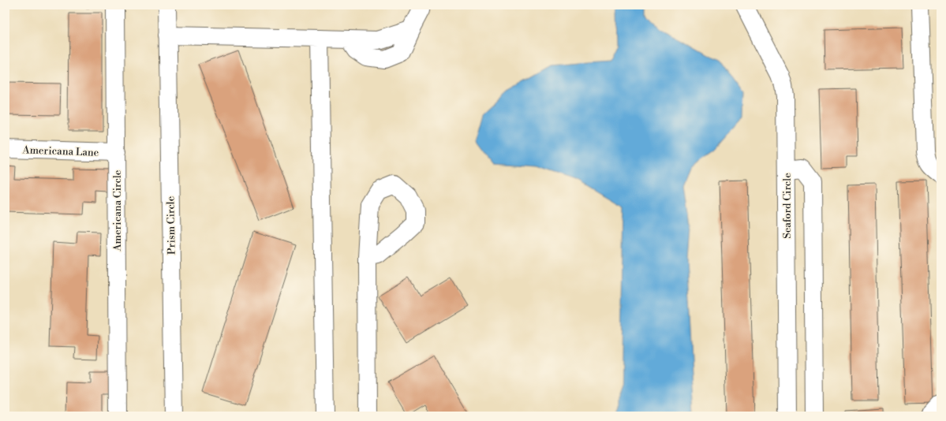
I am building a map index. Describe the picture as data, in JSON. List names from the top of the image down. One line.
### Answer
{"streets":{"street":["Americana Lane","Seaford Circle","Americana Circle","Prism Circle"]},"crossings":[["Americana Lane","Americana Circle"]]}
